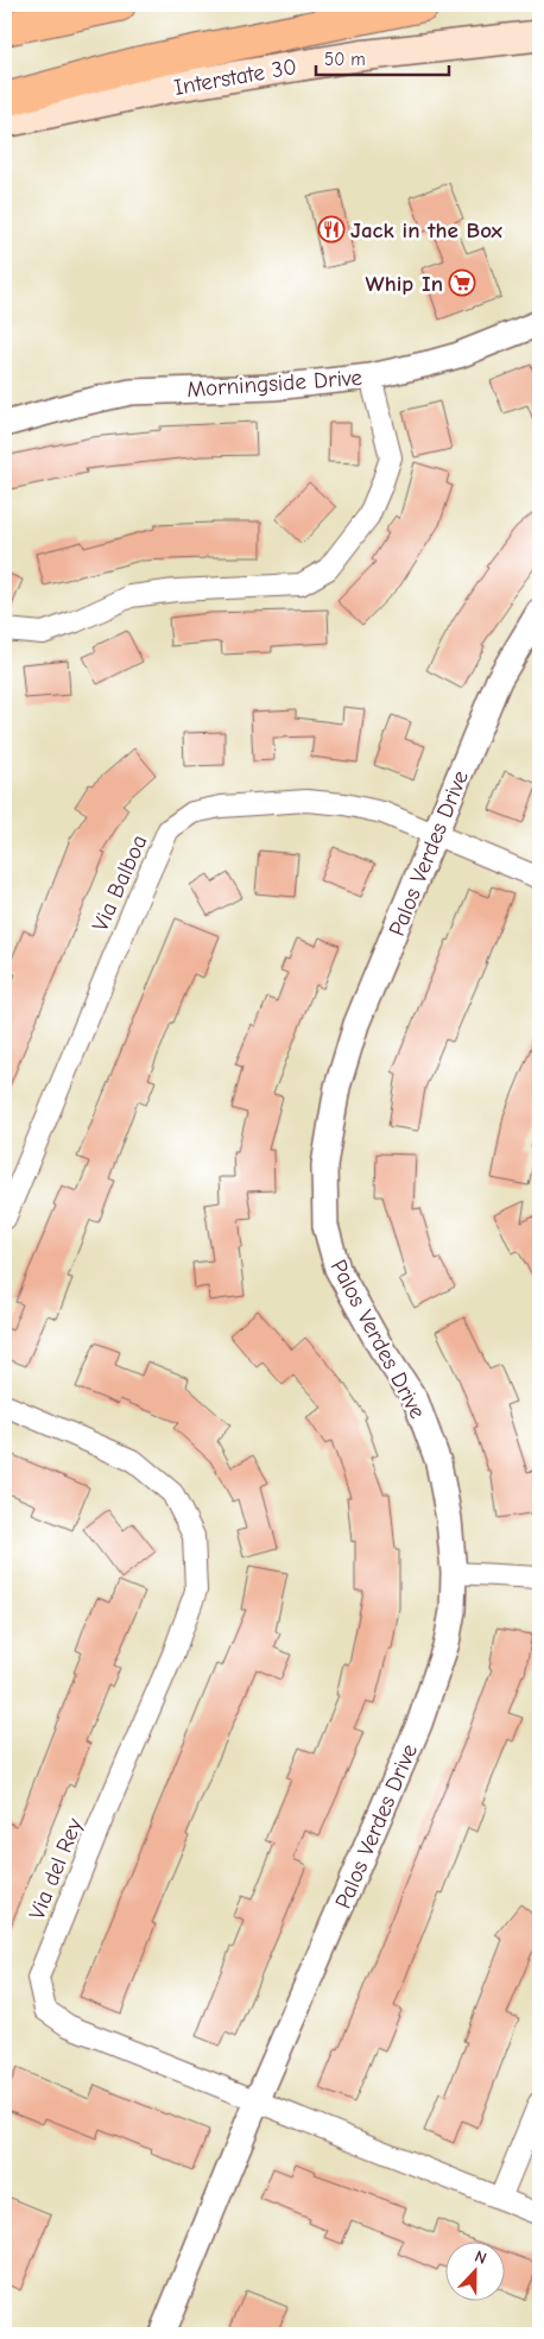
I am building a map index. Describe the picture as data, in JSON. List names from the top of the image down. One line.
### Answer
{"streets":{"main road":["Interstate 30"],"street":["Morningside Drive","Palos Verdes Drive","Via Balboa","Via del Rey"]},"crossings":[["Palos Verdes Drive","Via Balboa"],["Palos Verdes Drive","Via del Rey"]],"places":{"restaurant":["Jack in the Box"],"supermarket":["Whip In"]},"scale_bar":"50 m","north":"top"}
